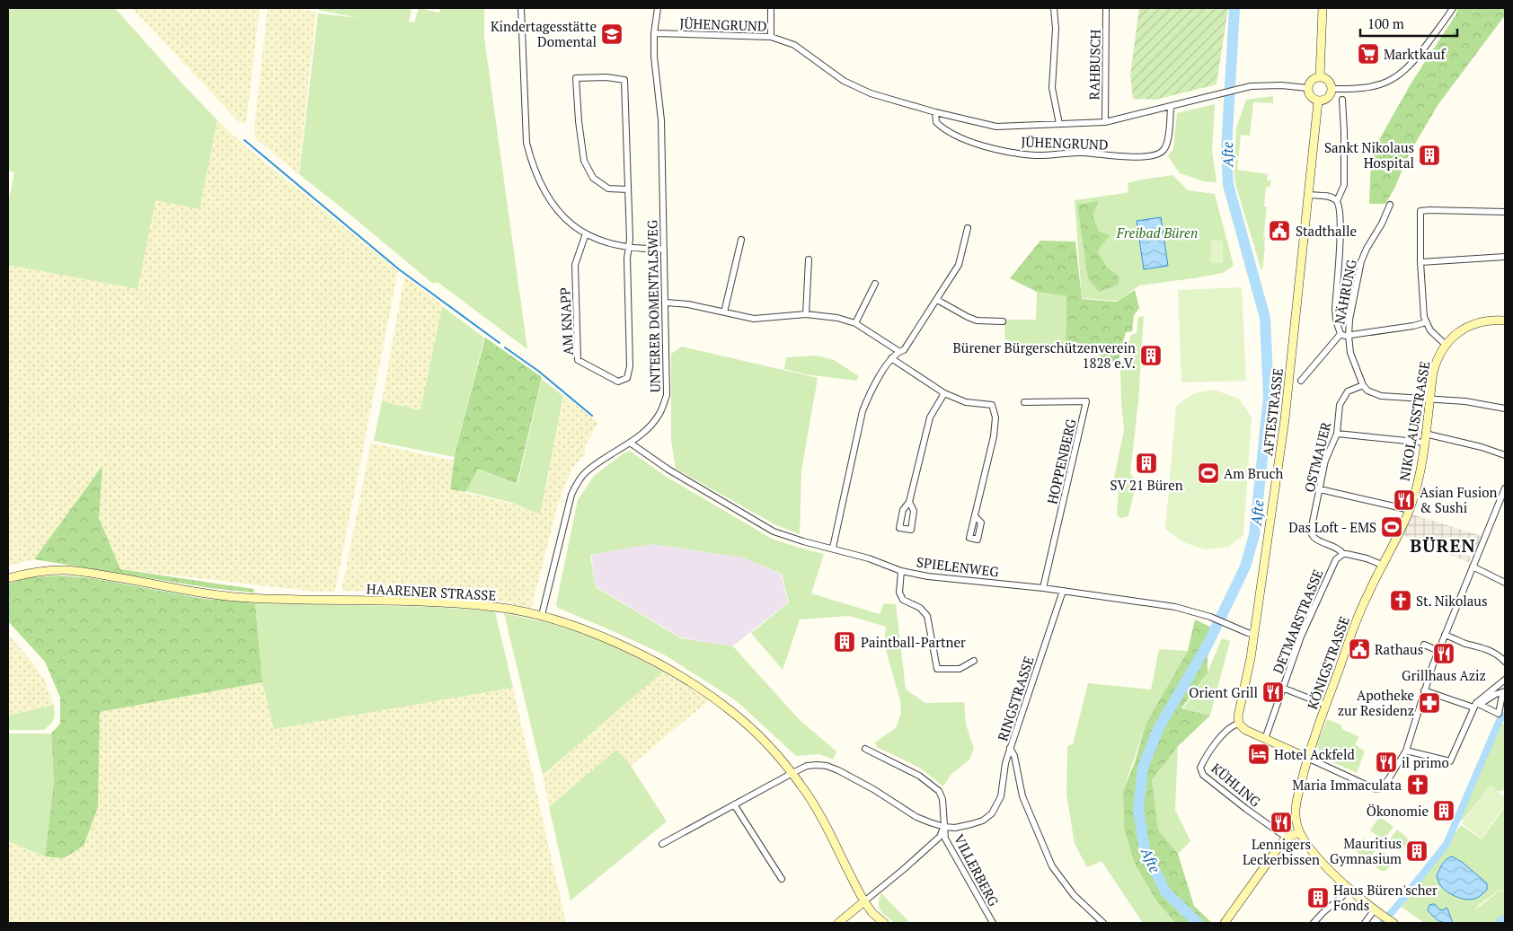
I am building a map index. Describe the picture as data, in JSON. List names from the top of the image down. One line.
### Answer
{"streets":{"main road":["AFTESTRASSE","NIKOLAUSSTRASSE","HAARENER STRASSE","KÖNIGSTRASSE"],"street":["JÜHENGRUND","RAHBUSCH","NÄHRUNG","UNTERER DOMENTALSWEG","AM KNAPP","OSTMAUER","HOPPENBERG","SPIELENWEG","DETMARSTRASSE","RINGSTRASSE","KÜHLING","VILLERBERG"]},"crossings":[["JÜHENGRUND","RAHBUSCH"],["JÜHENGRUND","UNTERER DOMENTALSWEG"],["JÜHENGRUND","AFTESTRASSE"],["NÄHRUNG","OSTMAUER"],["UNTERER DOMENTALSWEG","SPIELENWEG"],["UNTERER DOMENTALSWEG","HAARENER STRASSE"],["AFTESTRASSE","SPIELENWEG"],["AFTESTRASSE","KÜHLING"],["NIKOLAUSSTRASSE","KÖNIGSTRASSE"],["OSTMAUER","DETMARSTRASSE"],["HOPPENBERG","SPIELENWEG"],["SPIELENWEG","RINGSTRASSE"]],"districts":["BÜREN"],"water":["Afte"],"parks":["Freibad Büren"],"places":{"school or university":["Kindertagesstätte Domental"],"supermarket":["Marktkauf"],"building":["Sankt Nikolaus Hospital","Bürener Bürgerschützenverein 1828 e.V.","SV 21 Büren","Paintball-Partner","Ökonomie","Mauritius Gymnasium","Haus Büren'scher Fonds"],"public building":["Stadthalle","Rathaus"],"sports":["Am Bruch","Das Loft - EMS"],"restaurant":["Asian Fusion & Sushi","Grillhaus Aziz","Orient Grill","il primo","Lennigers Leckerbissen"],"church":["St. Nikolaus","Maria Immaculata"],"pharmacy":["Apotheke zur Residenz"],"hotel":["Hotel Ackfeld"]},"scale_bar":"100 m"}
